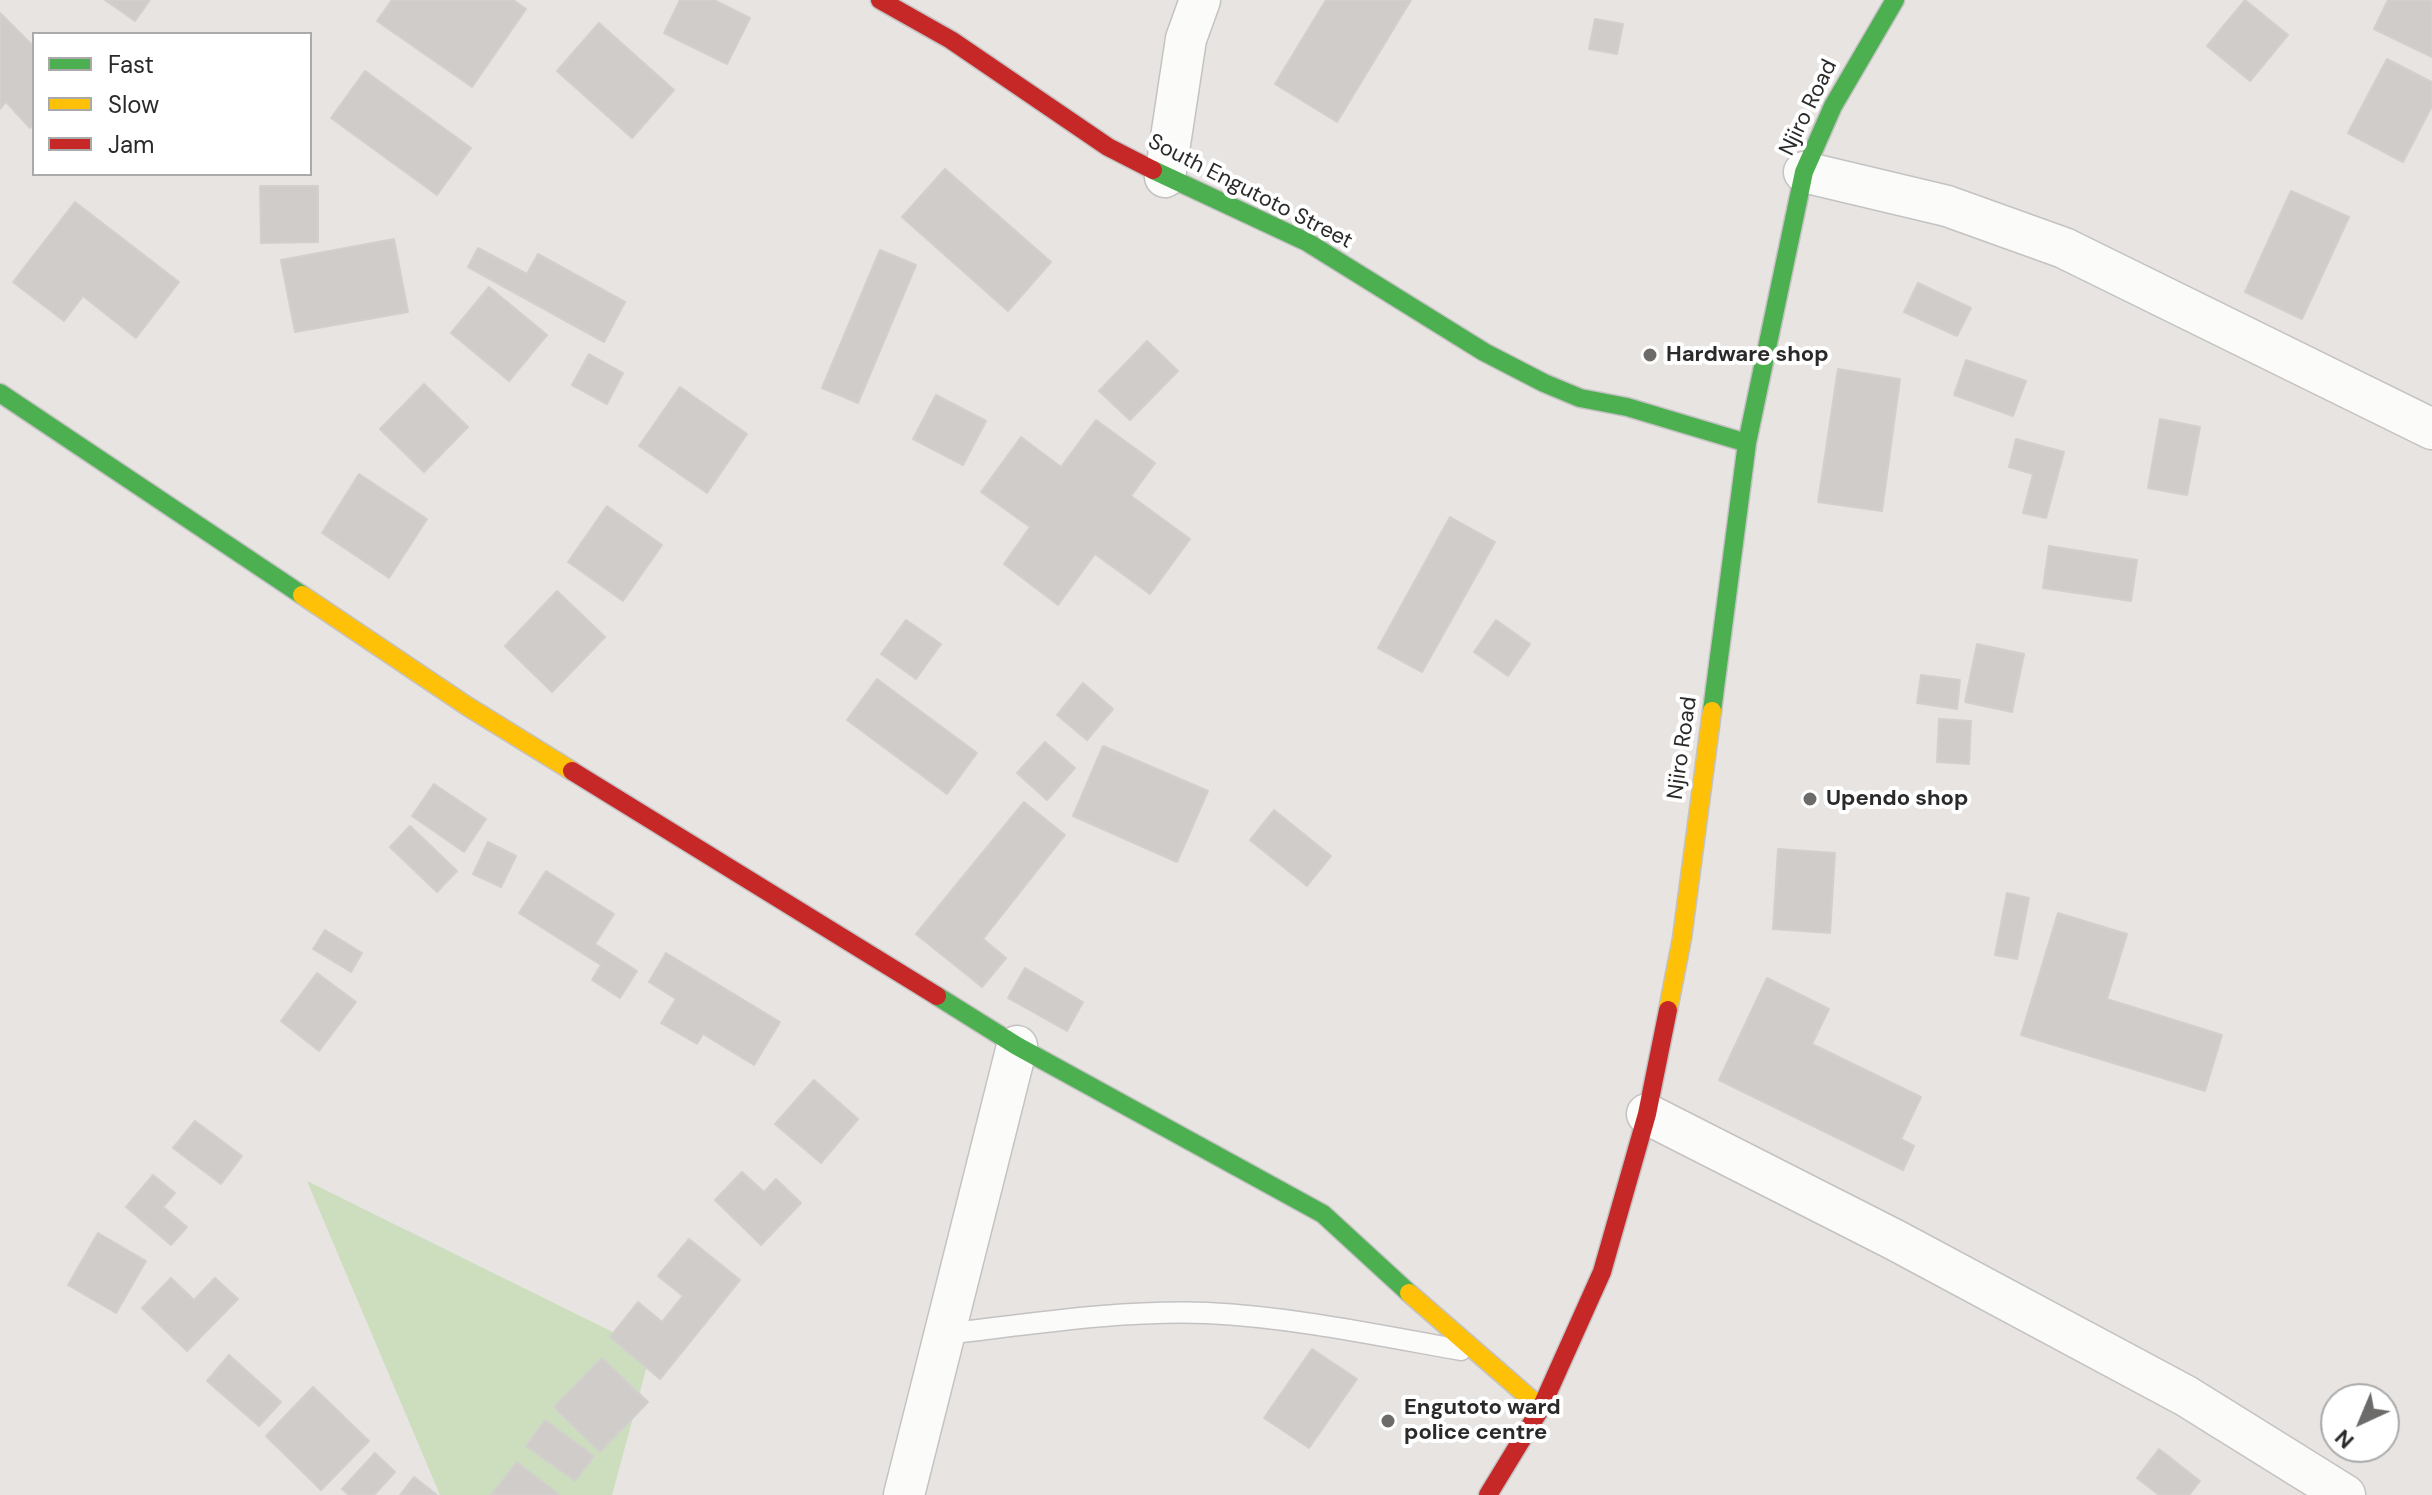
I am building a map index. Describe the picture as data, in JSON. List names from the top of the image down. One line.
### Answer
{"streets":{"street":["Njiro Road","South Engutoto Street"]},"crossings":[["Njiro Road","South Engutoto Street"]],"places":["Hardware shop","Upendo shop","Engutoto ward police centre"],"legend":["Fast","Slow","Jam"],"north":"bottom left"}
